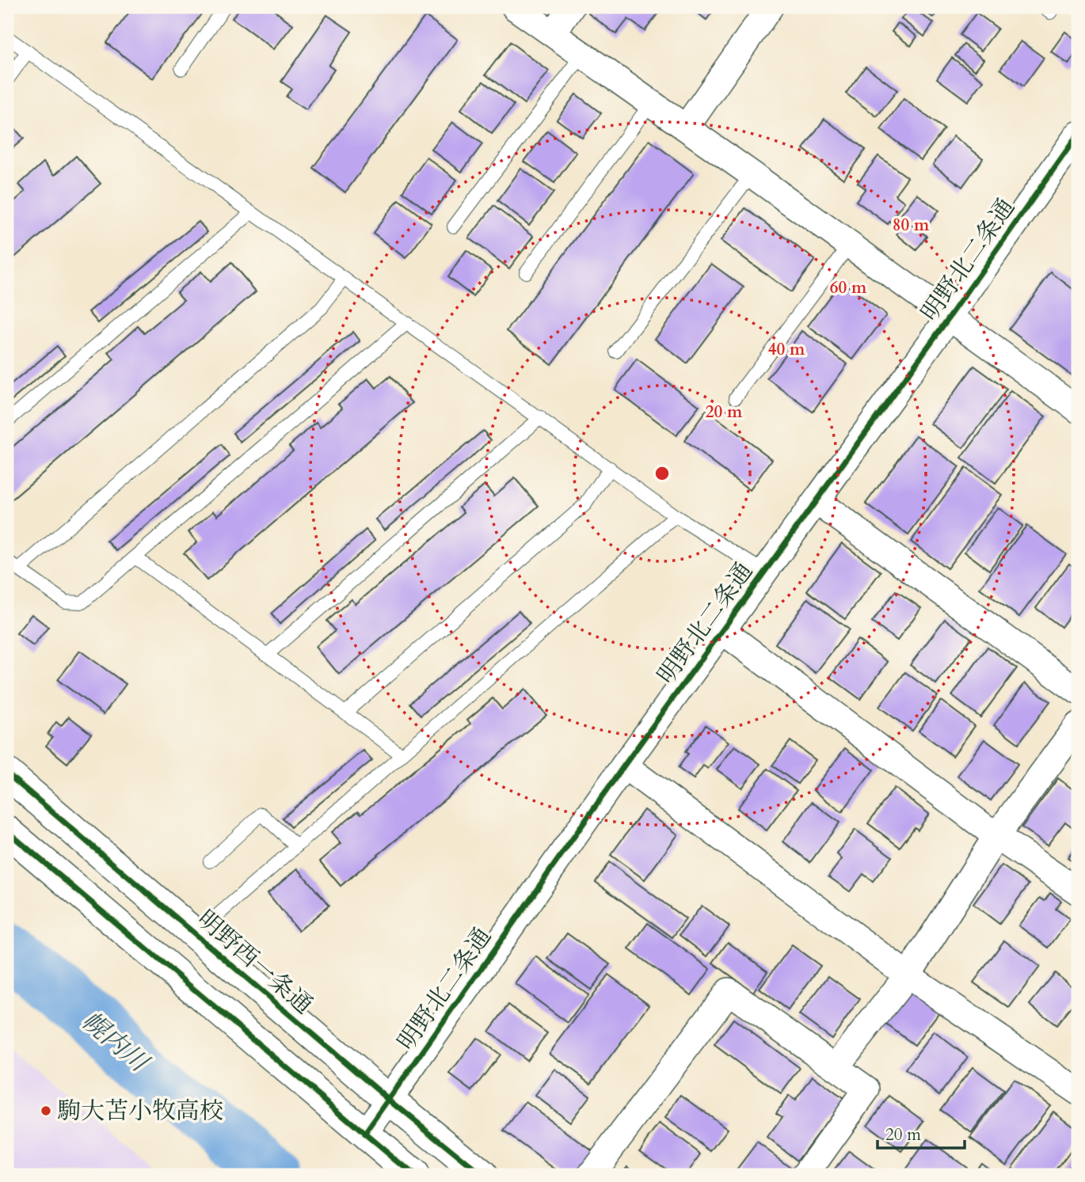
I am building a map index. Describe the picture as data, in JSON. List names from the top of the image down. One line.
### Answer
{"streets":{"street":["明野北二条通","明野西一条通"]},"crossings":[["明野北二条通","明野西一条通"]],"water":["幌内川"],"places":["駒大苫小牧高校"],"scale_bar":"20 m","rings":["80 m","60 m","40 m","20 m"]}
